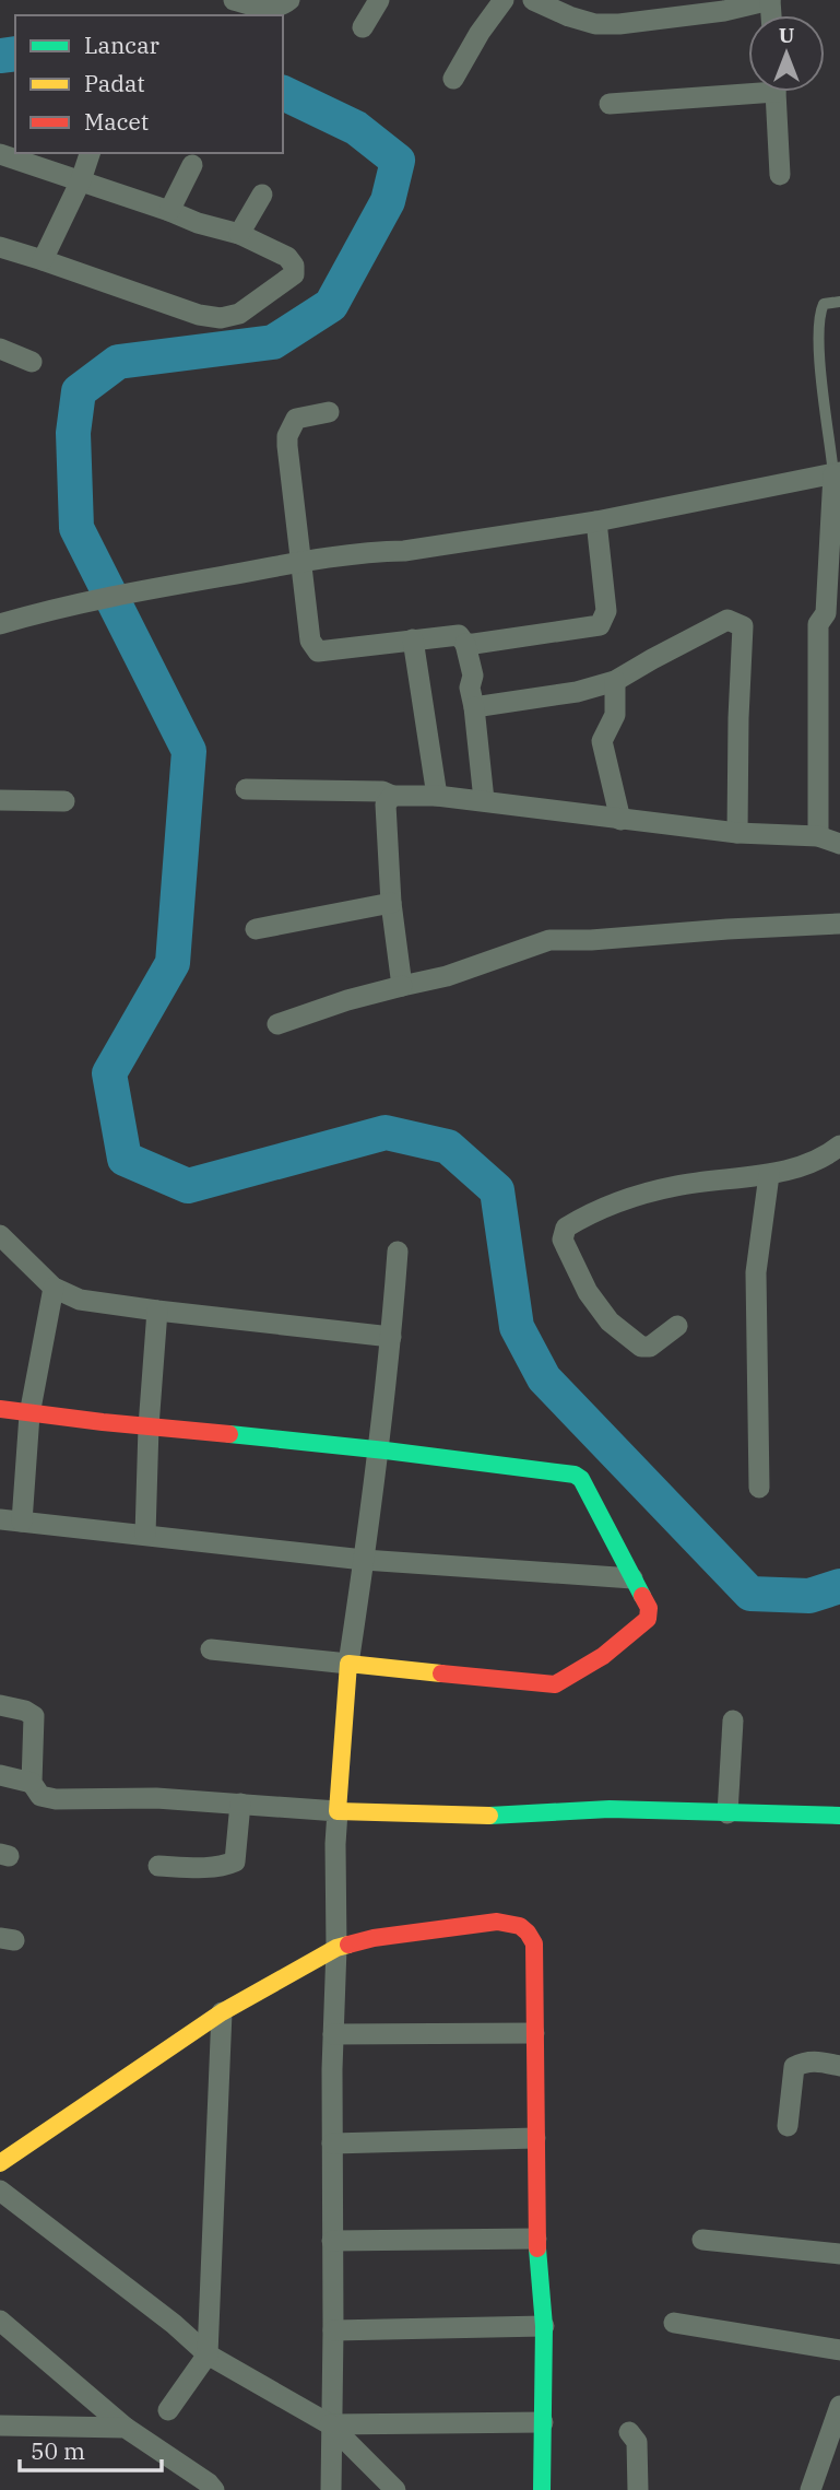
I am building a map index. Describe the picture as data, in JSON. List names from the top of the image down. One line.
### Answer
{"legend":["Lancar","Padat","Macet"],"scale_bar":"50 m","north":"top"}
